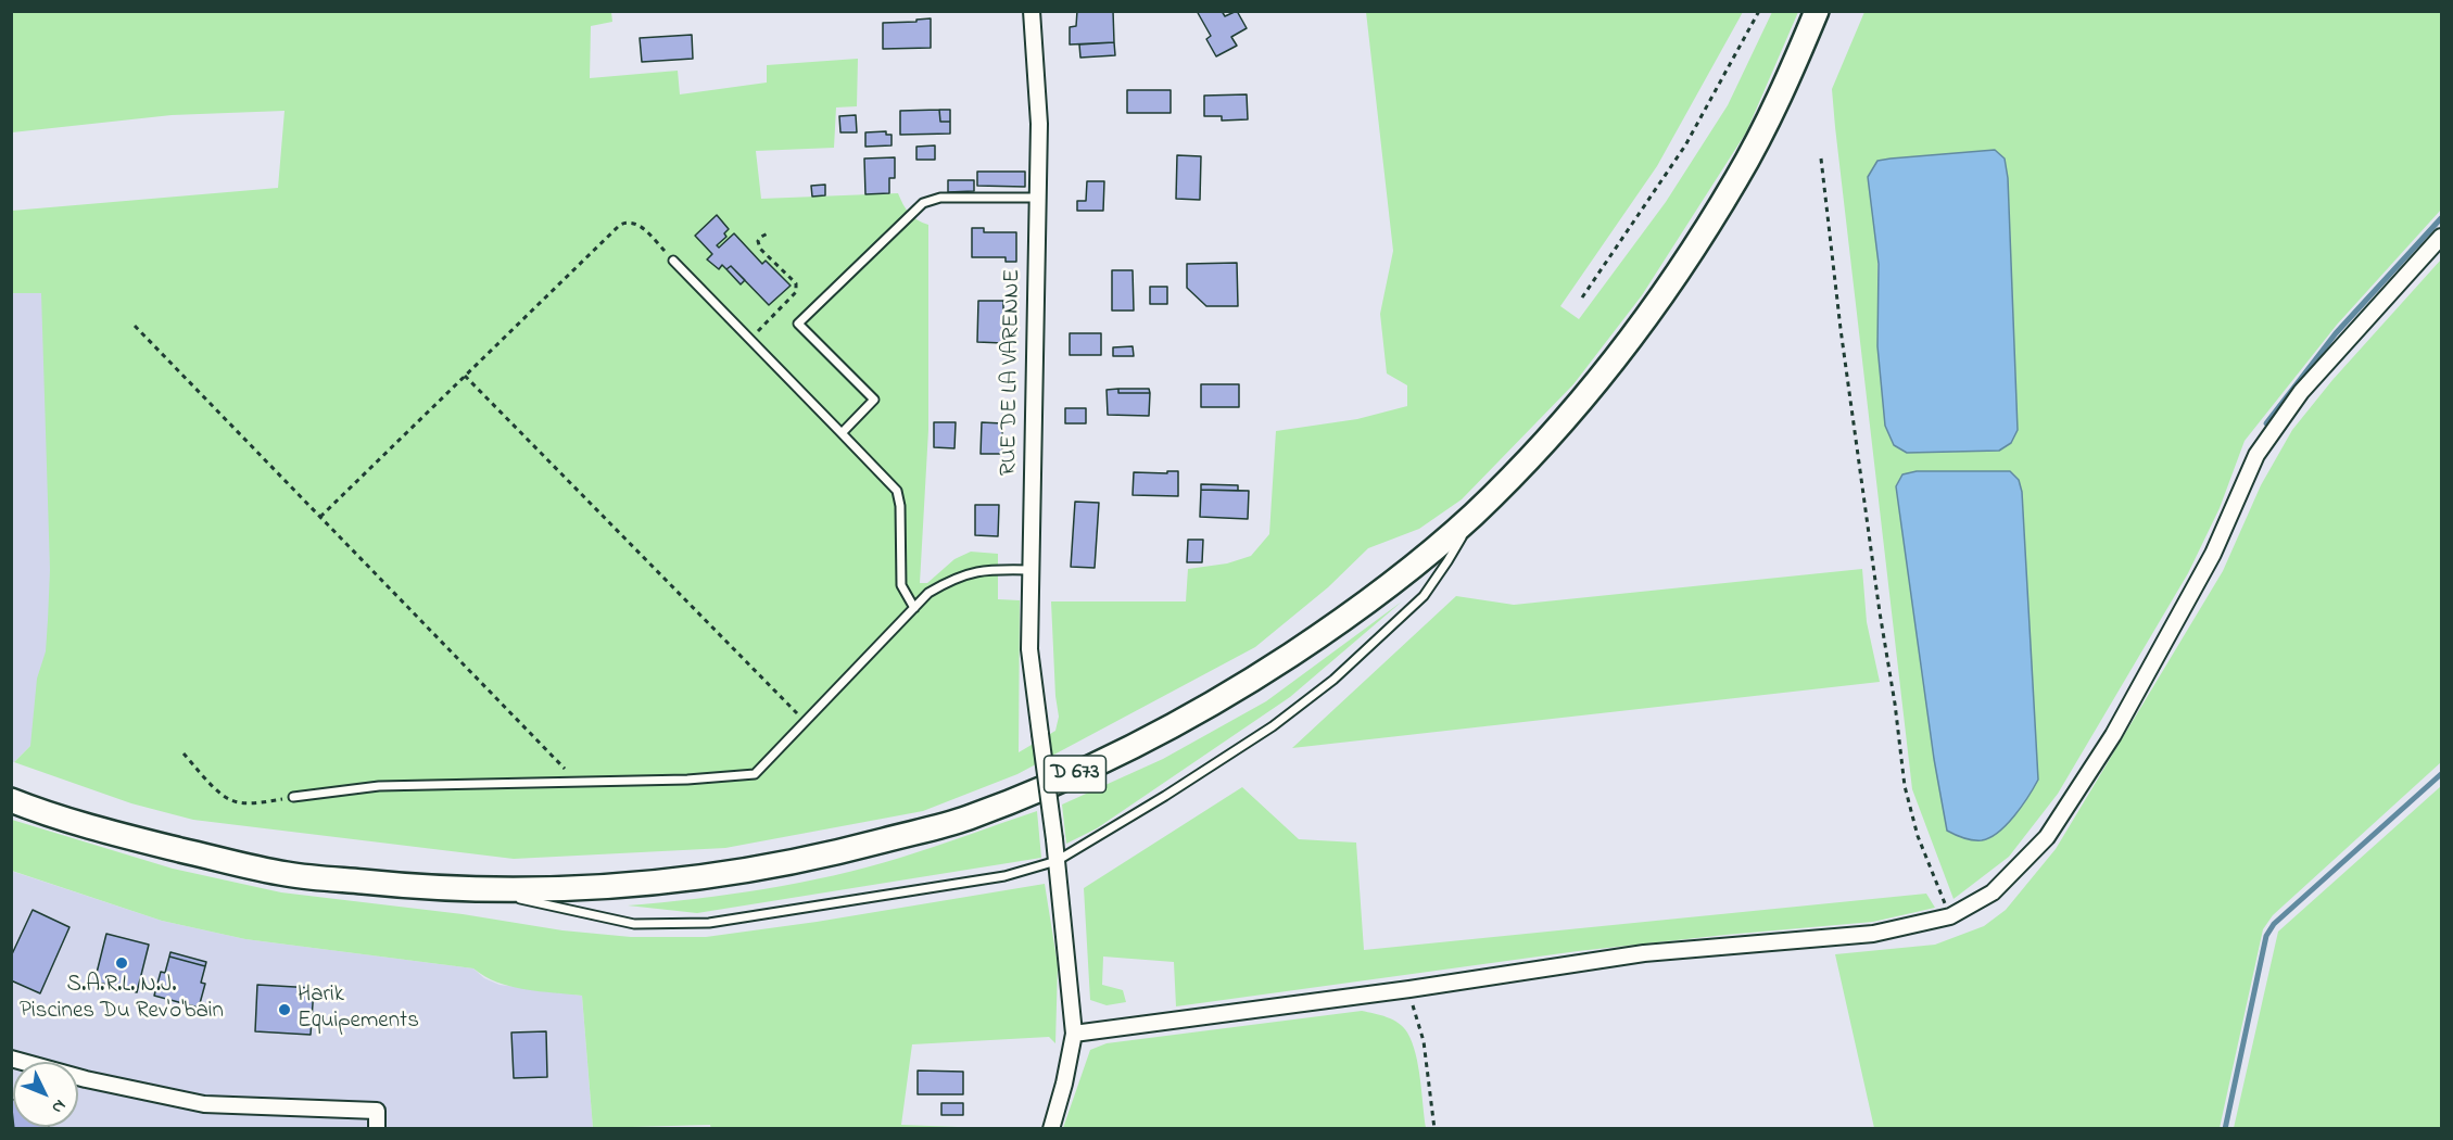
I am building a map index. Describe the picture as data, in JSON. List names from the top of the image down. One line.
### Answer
{"streets":{"main road":["D 673"],"street":["RUE DE LA VARENNE"]},"places":["S.A.R.L. N.J. Piscines Du Rev'o'bain","Harik Equipements"],"north":"bottom right"}
